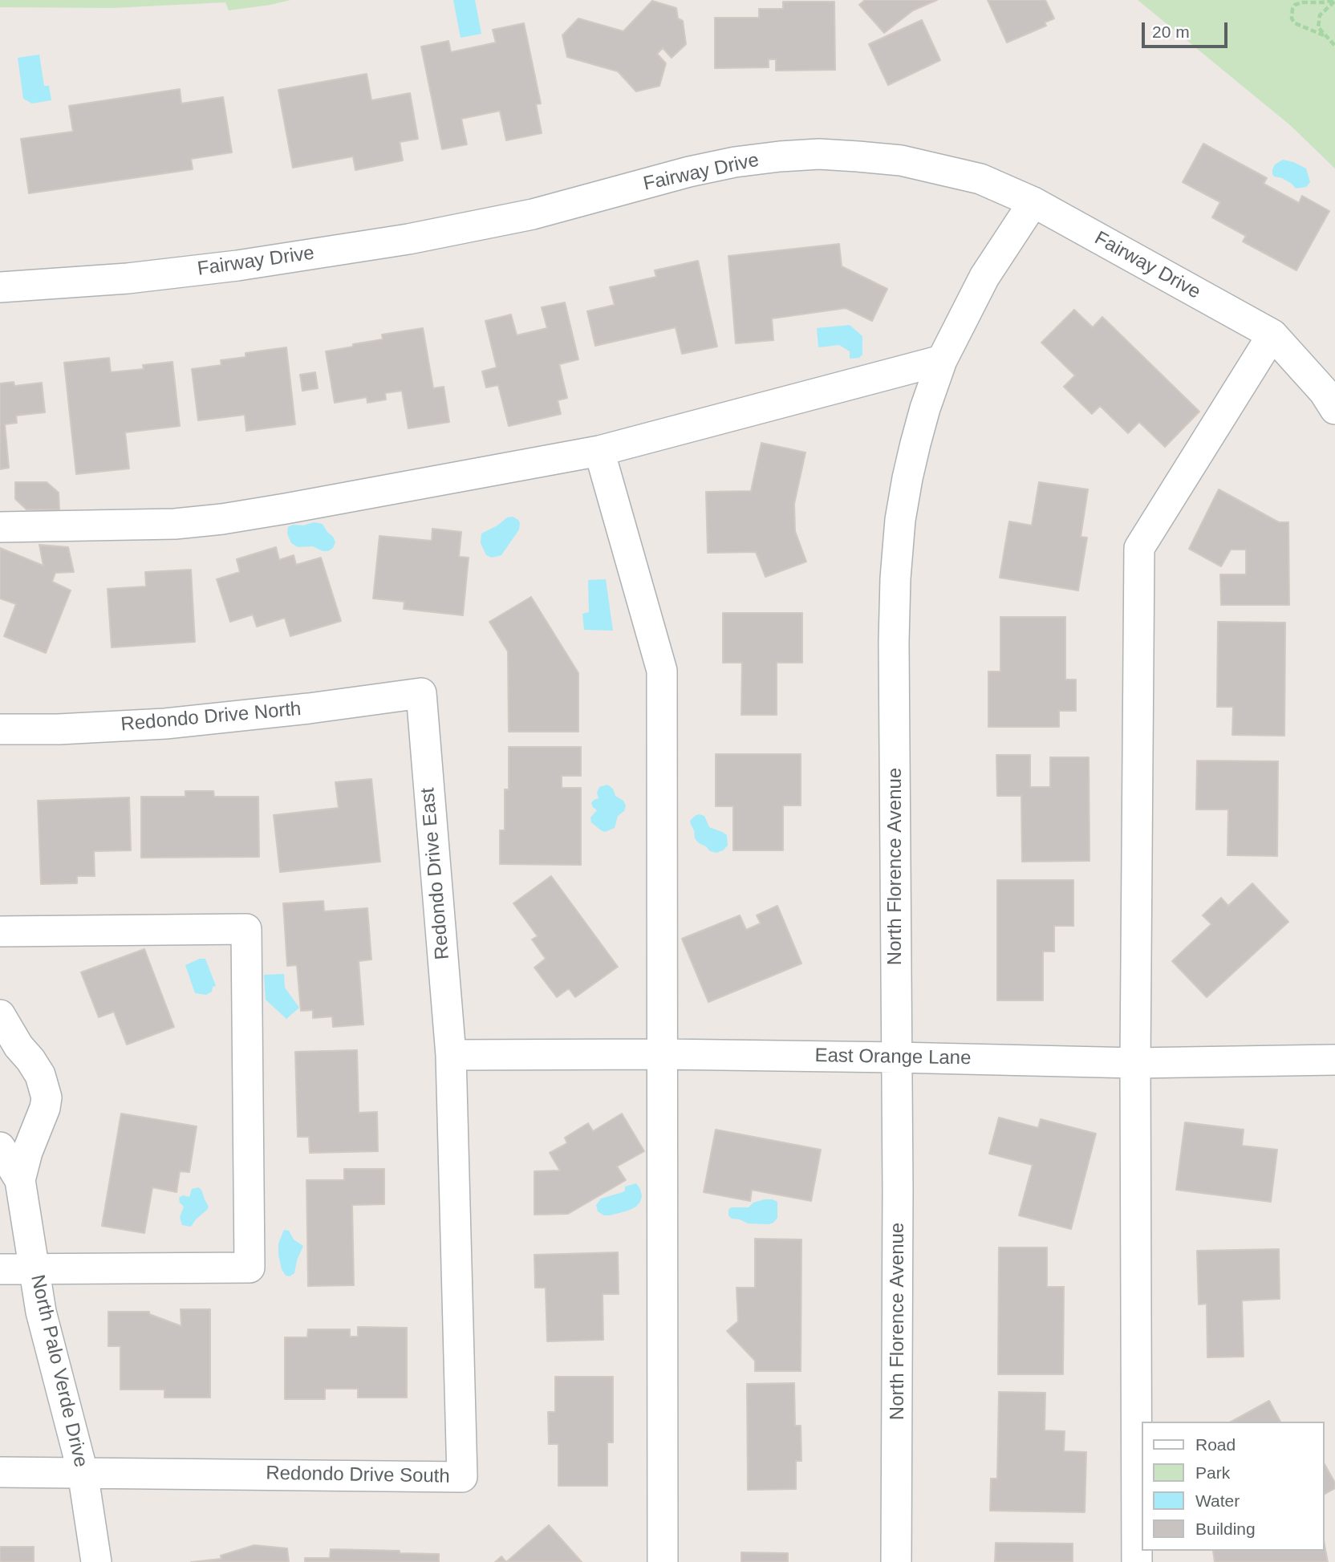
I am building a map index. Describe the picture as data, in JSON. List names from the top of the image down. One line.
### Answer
{"streets":{"street":["Fairway Drive","Redondo Drive North","North Florence Avenue","Redondo Drive East","East Orange Lane","North Palo Verde Drive","Redondo Drive South"]},"crossings":[["Fairway Drive","North Florence Avenue"],["Redondo Drive North","Redondo Drive East"],["North Florence Avenue","East Orange Lane"],["Redondo Drive East","East Orange Lane"],["Redondo Drive East","Redondo Drive South"],["East Orange Lane","Redondo Drive South"],["North Palo Verde Drive","Redondo Drive South"]],"legend":["Road","Park","Water","Building"],"scale_bar":"20 m"}
